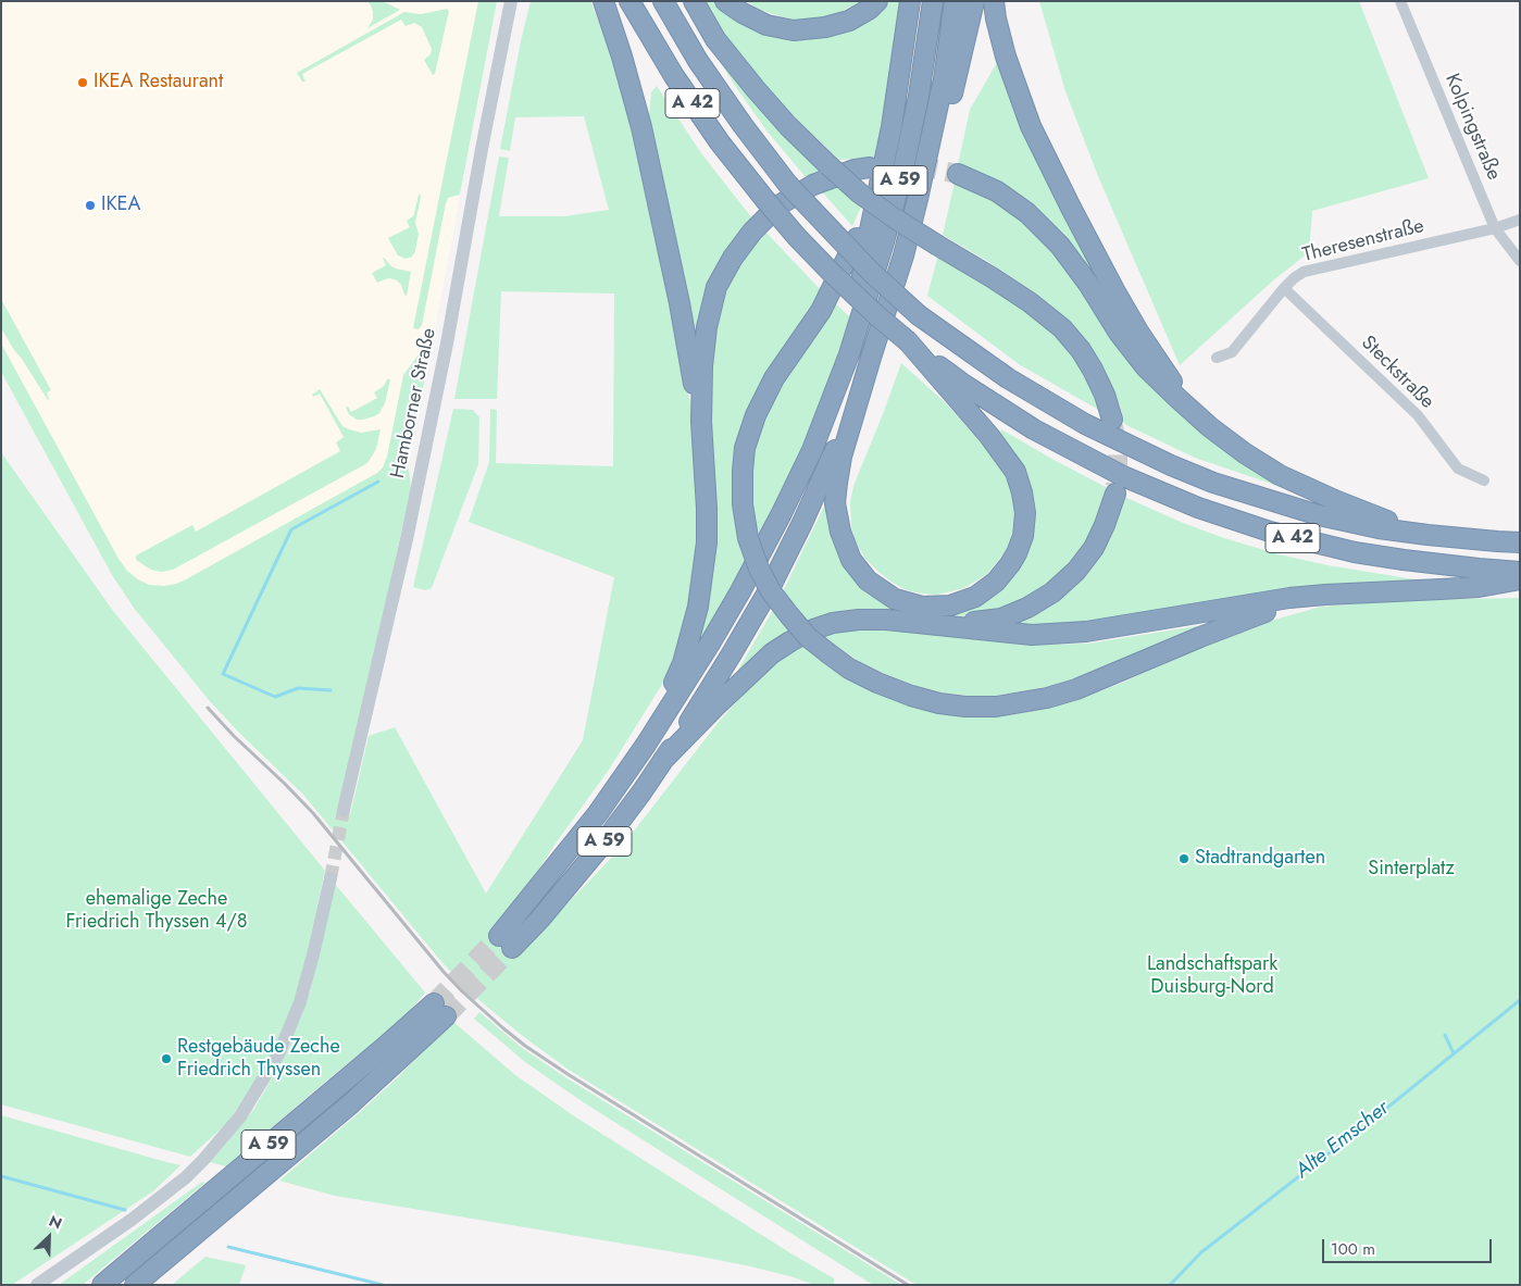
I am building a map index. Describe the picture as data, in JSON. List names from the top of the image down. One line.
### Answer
{"streets":{"highway":["A 42","A 59"],"street":["Kolpingstraße","Theresenstraße","Steckstraße","Hamborner Straße"]},"crossings":[["Kolpingstraße","Theresenstraße"],["Theresenstraße","Steckstraße"]],"water":["Alte Emscher"],"parks":["Sinterplatz","ehemalige Zeche Friedrich Thyssen 4/8","Landschaftspark Duisburg-Nord"],"places":["IKEA Restaurant","IKEA","Stadtrandgarten","Restgebäude Zeche Friedrich Thyssen"],"scale_bar":"100 m","north":"top right"}
